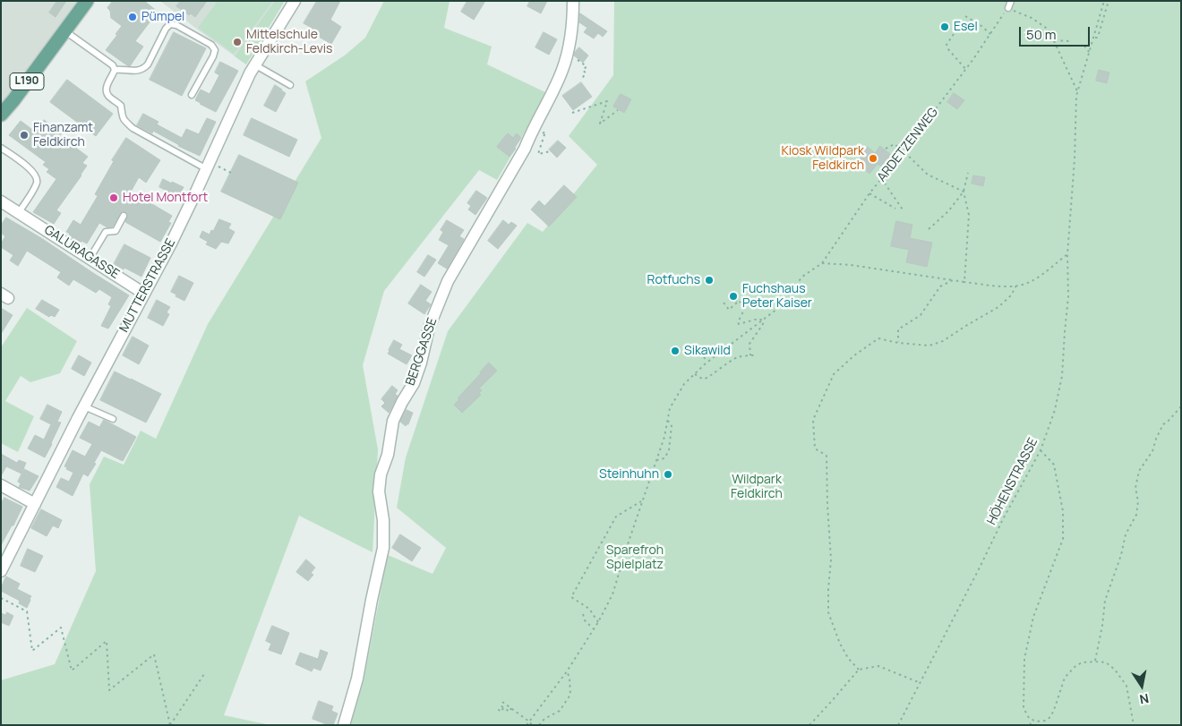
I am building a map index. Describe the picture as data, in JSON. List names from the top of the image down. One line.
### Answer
{"streets":{"main road":["L190"],"street":["GALURAGASSE","MUTTERSTRASSE","BERGGASSE"],"path":["ARDETZENWEG","HÖHENSTRASSE"]},"crossings":[["GALURAGASSE","MUTTERSTRASSE"]],"parks":["Wildpark Feldkirch","Sparefroh Spielplatz"],"places":["Pümpel","Esel","Mittelschule Feldkirch-Levis","Finanzamt Feldkirch","Kiosk Wildpark Feldkirch","Hotel Montfort","Rotfuchs","Fuchshaus Peter Kaiser","Sikawild","Steinhuhn"],"scale_bar":"50 m","north":"bottom"}
